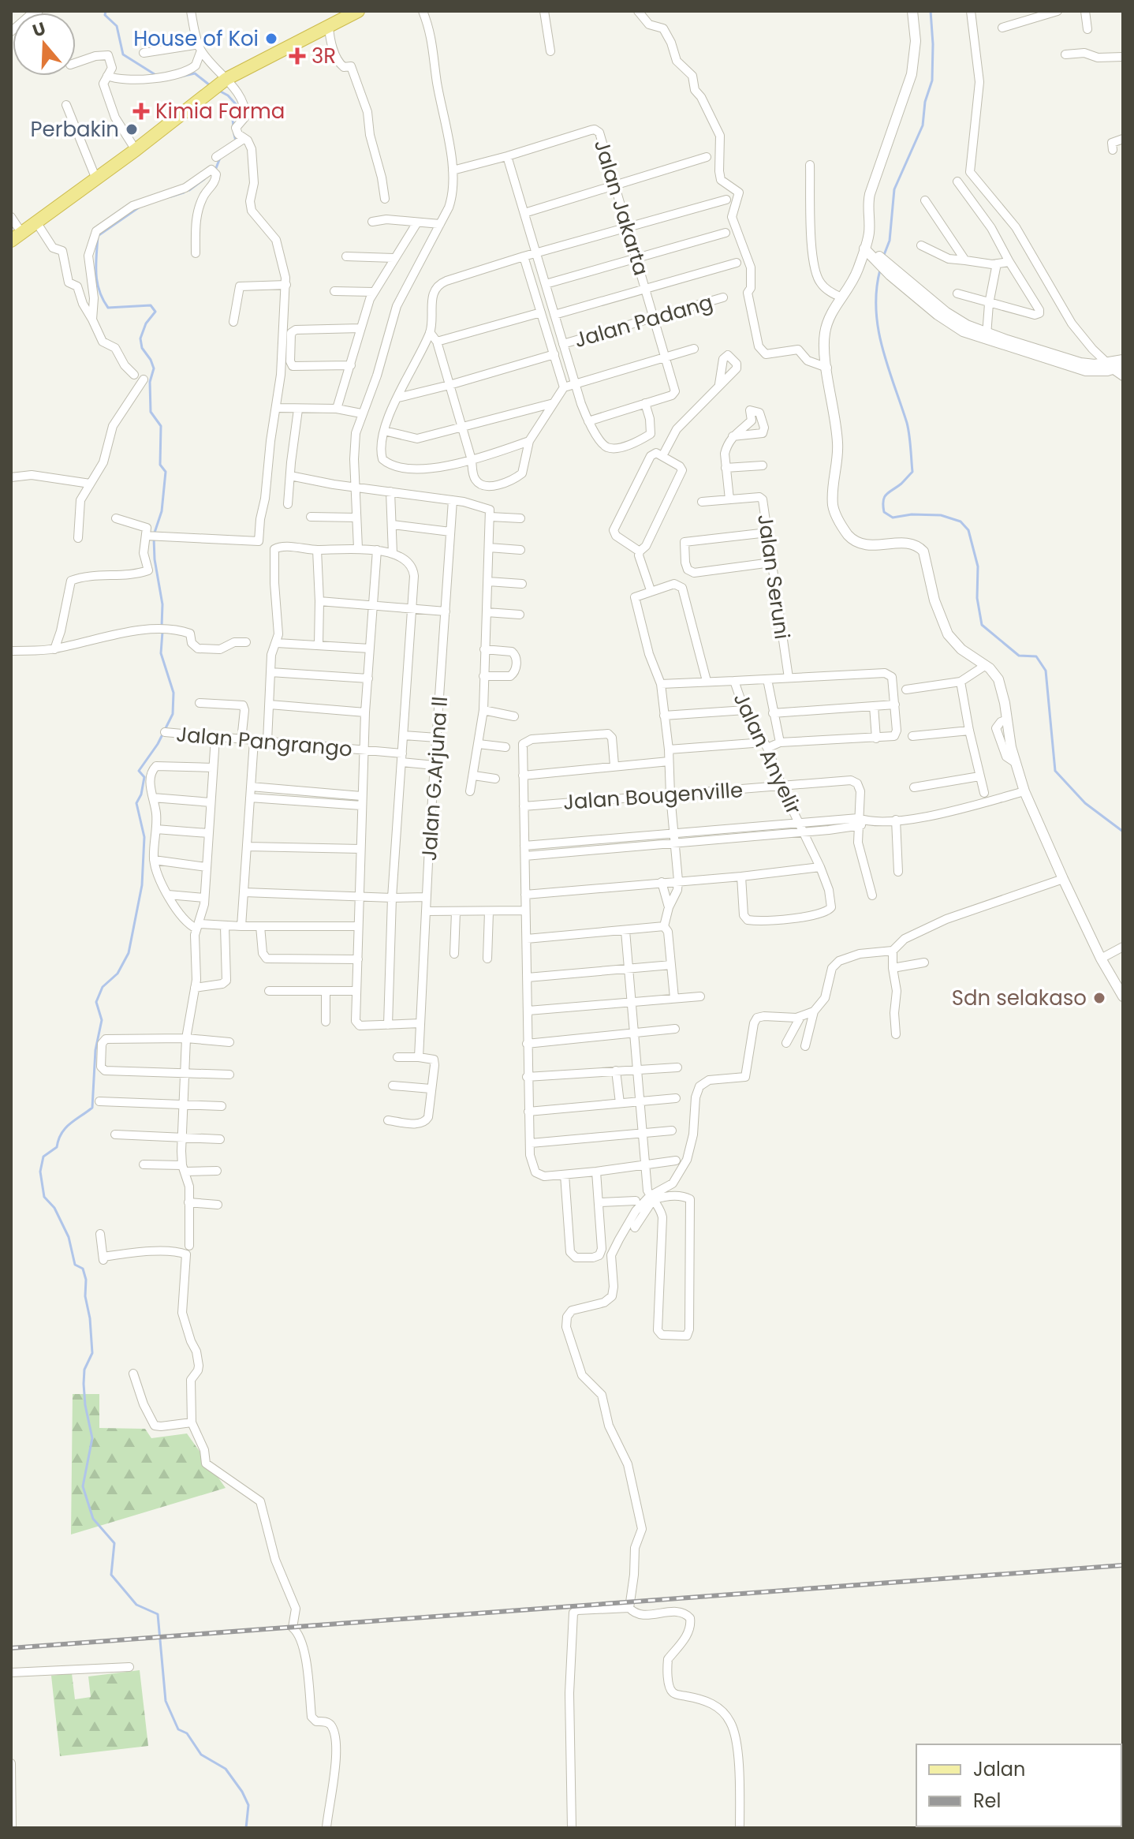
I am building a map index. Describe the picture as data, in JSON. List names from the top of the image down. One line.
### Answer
{"streets":{"street":["Jalan Jakarta","Jalan Padang","Jalan Seruni","Jalan Pangrango","Jalan Anyelir","Jalan G.Arjuna ll","Jalan Bougenville"]},"crossings":[["Jalan Jakarta","Jalan Padang"],["Jalan Pangrango","Jalan G.Arjuna ll"],["Jalan Anyelir","Jalan Bougenville"]],"places":{"other":["House of Koi","Perbakin","Sdn selakaso"],"health":["3R","Kimia Farma"]},"legend":["Jalan","Rel"],"north":"top"}
